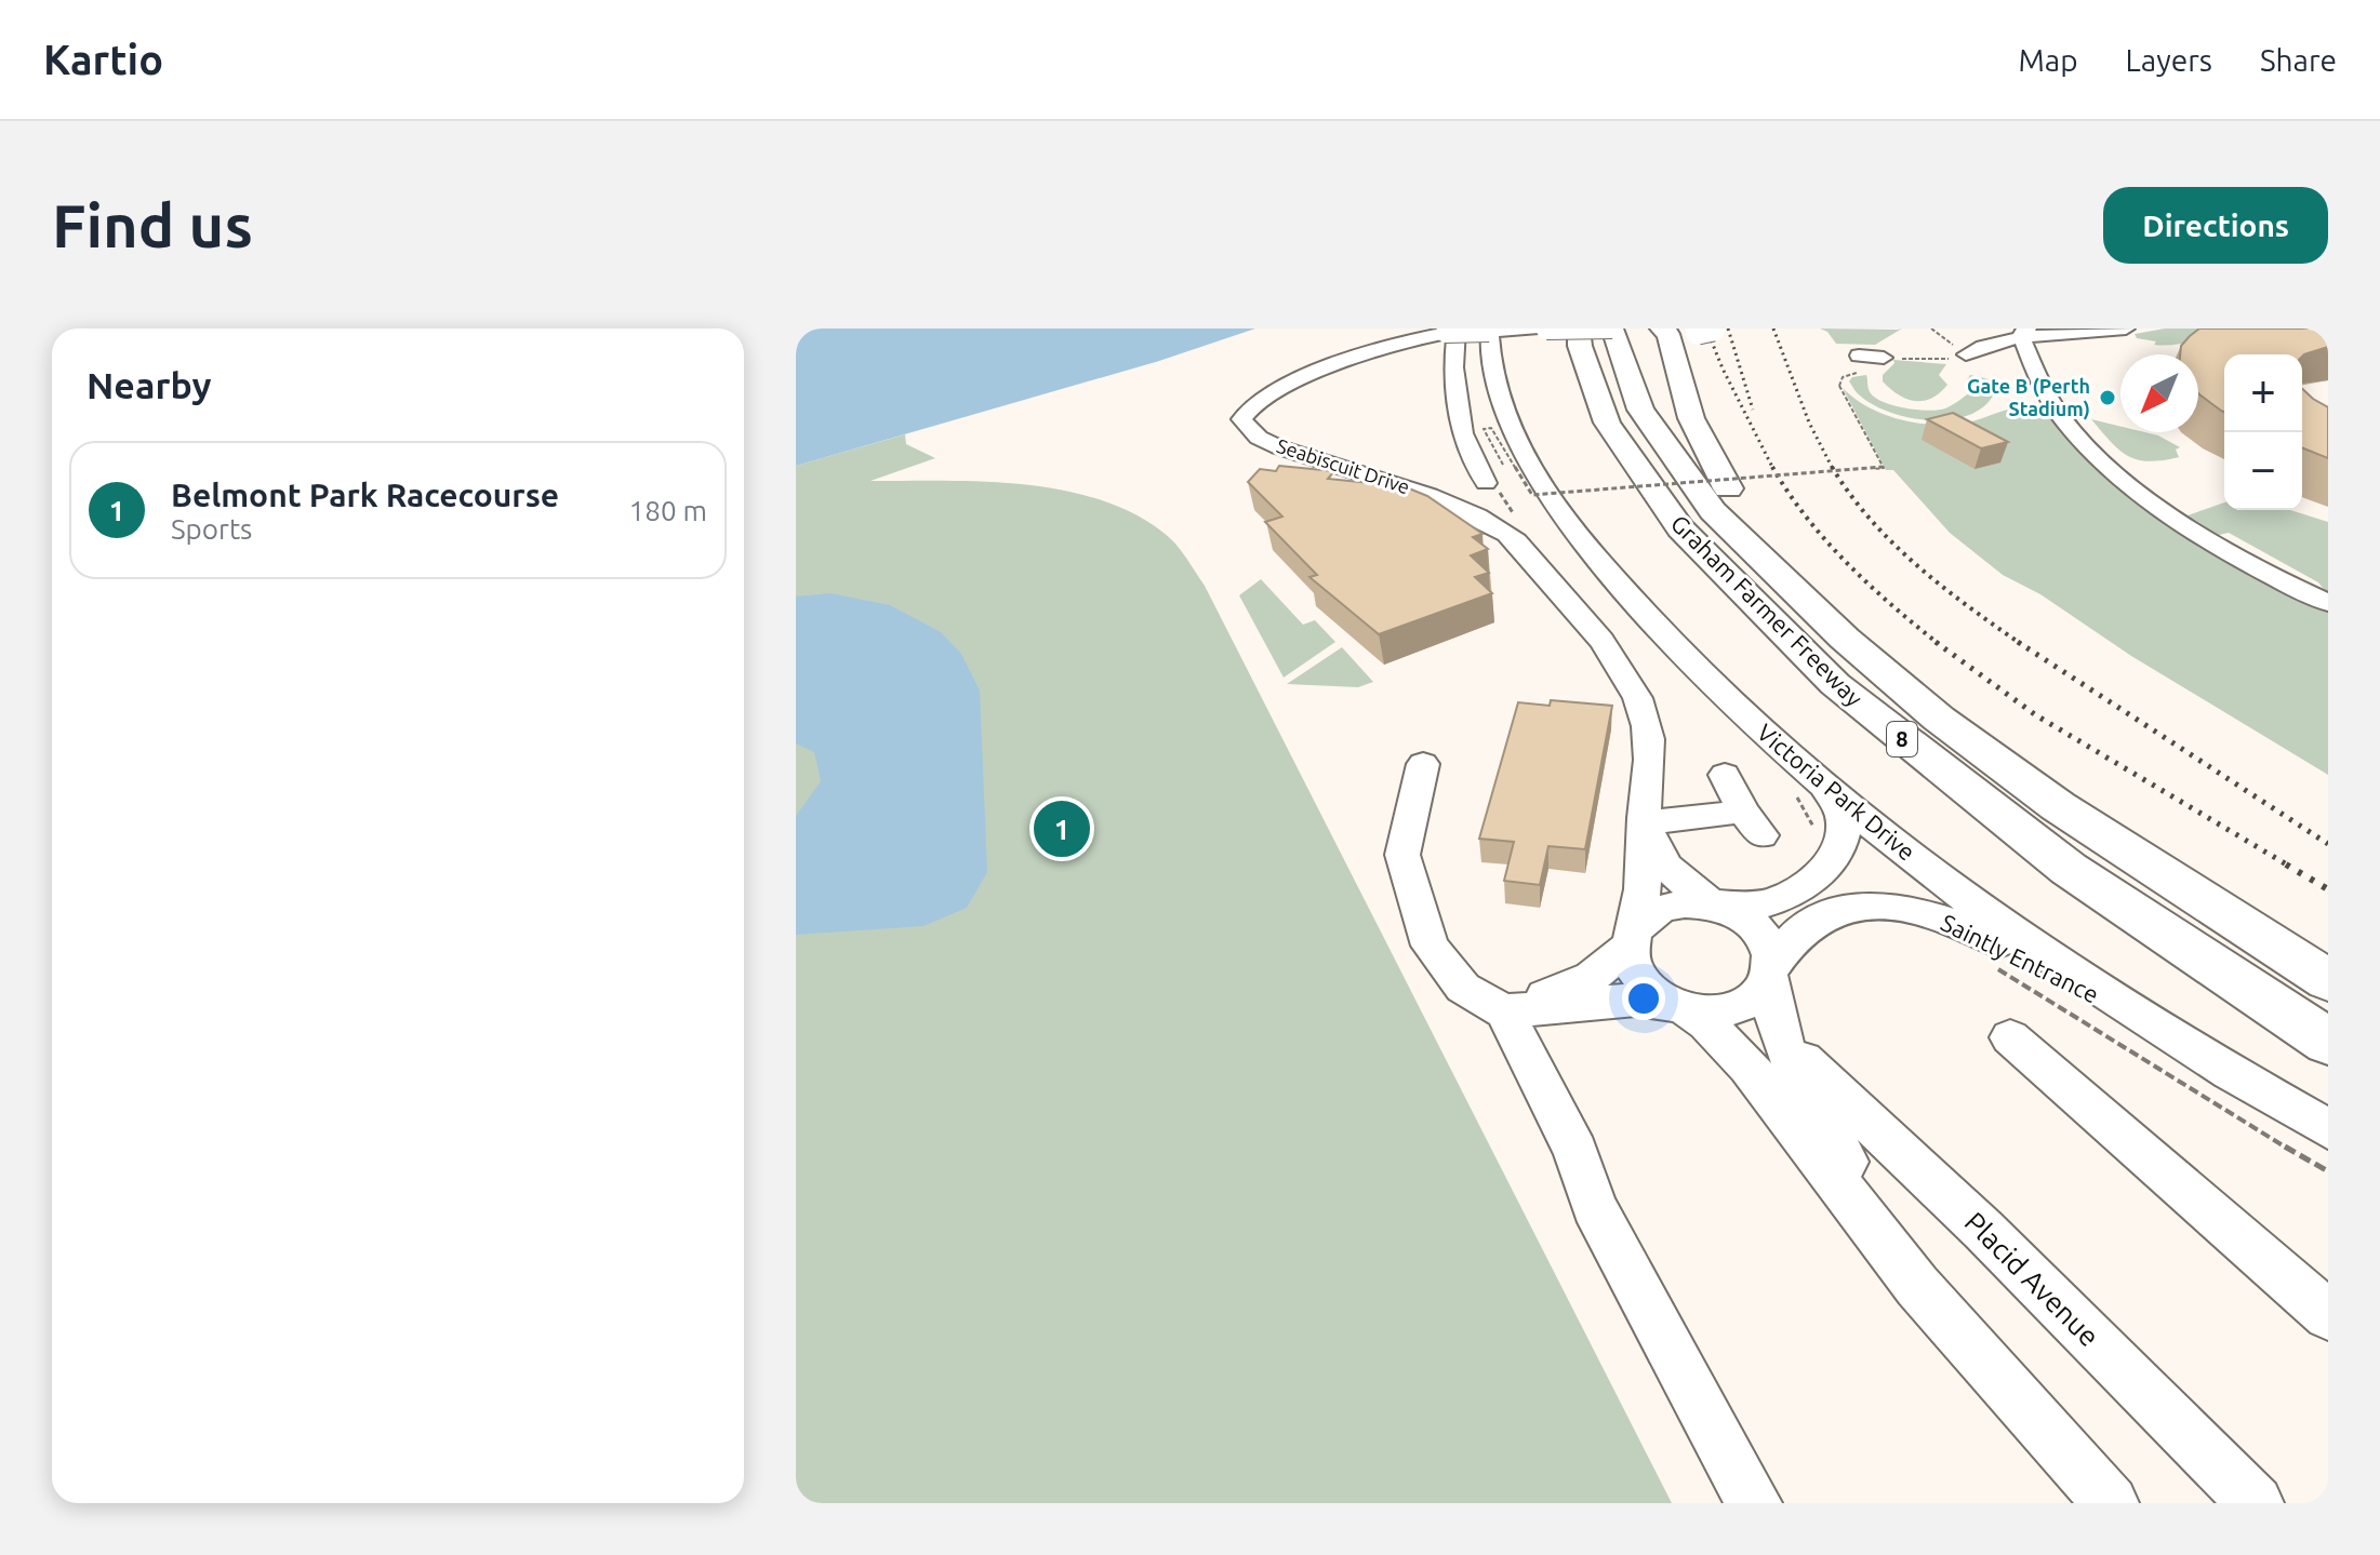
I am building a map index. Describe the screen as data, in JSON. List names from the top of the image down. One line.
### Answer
{"streets":{"highway":["Graham Farmer Freeway","8"],"street":["Seabiscuit Drive","Victoria Park Drive","Saintly Entrance","Placid Avenue"]},"crossings":[["Seabiscuit Drive","Graham Farmer Freeway"],["Seabiscuit Drive","Victoria Park Drive"],["Seabiscuit Drive","Saintly Entrance"],["Victoria Park Drive","Saintly Entrance"]],"places":["Gate B (Perth Stadium)"],"north":"bottom left","page":{"header":"Kartio","nav":["Map","Layers","Share"],"buttons":"Directions","title":"Find us","heading":"Nearby","map_buttons":["+","−"],"list":[{"mark":"1","name":"Belmont Park Racecourse","note":"Sports","value":"180 m"}],"pins":"1"}}
